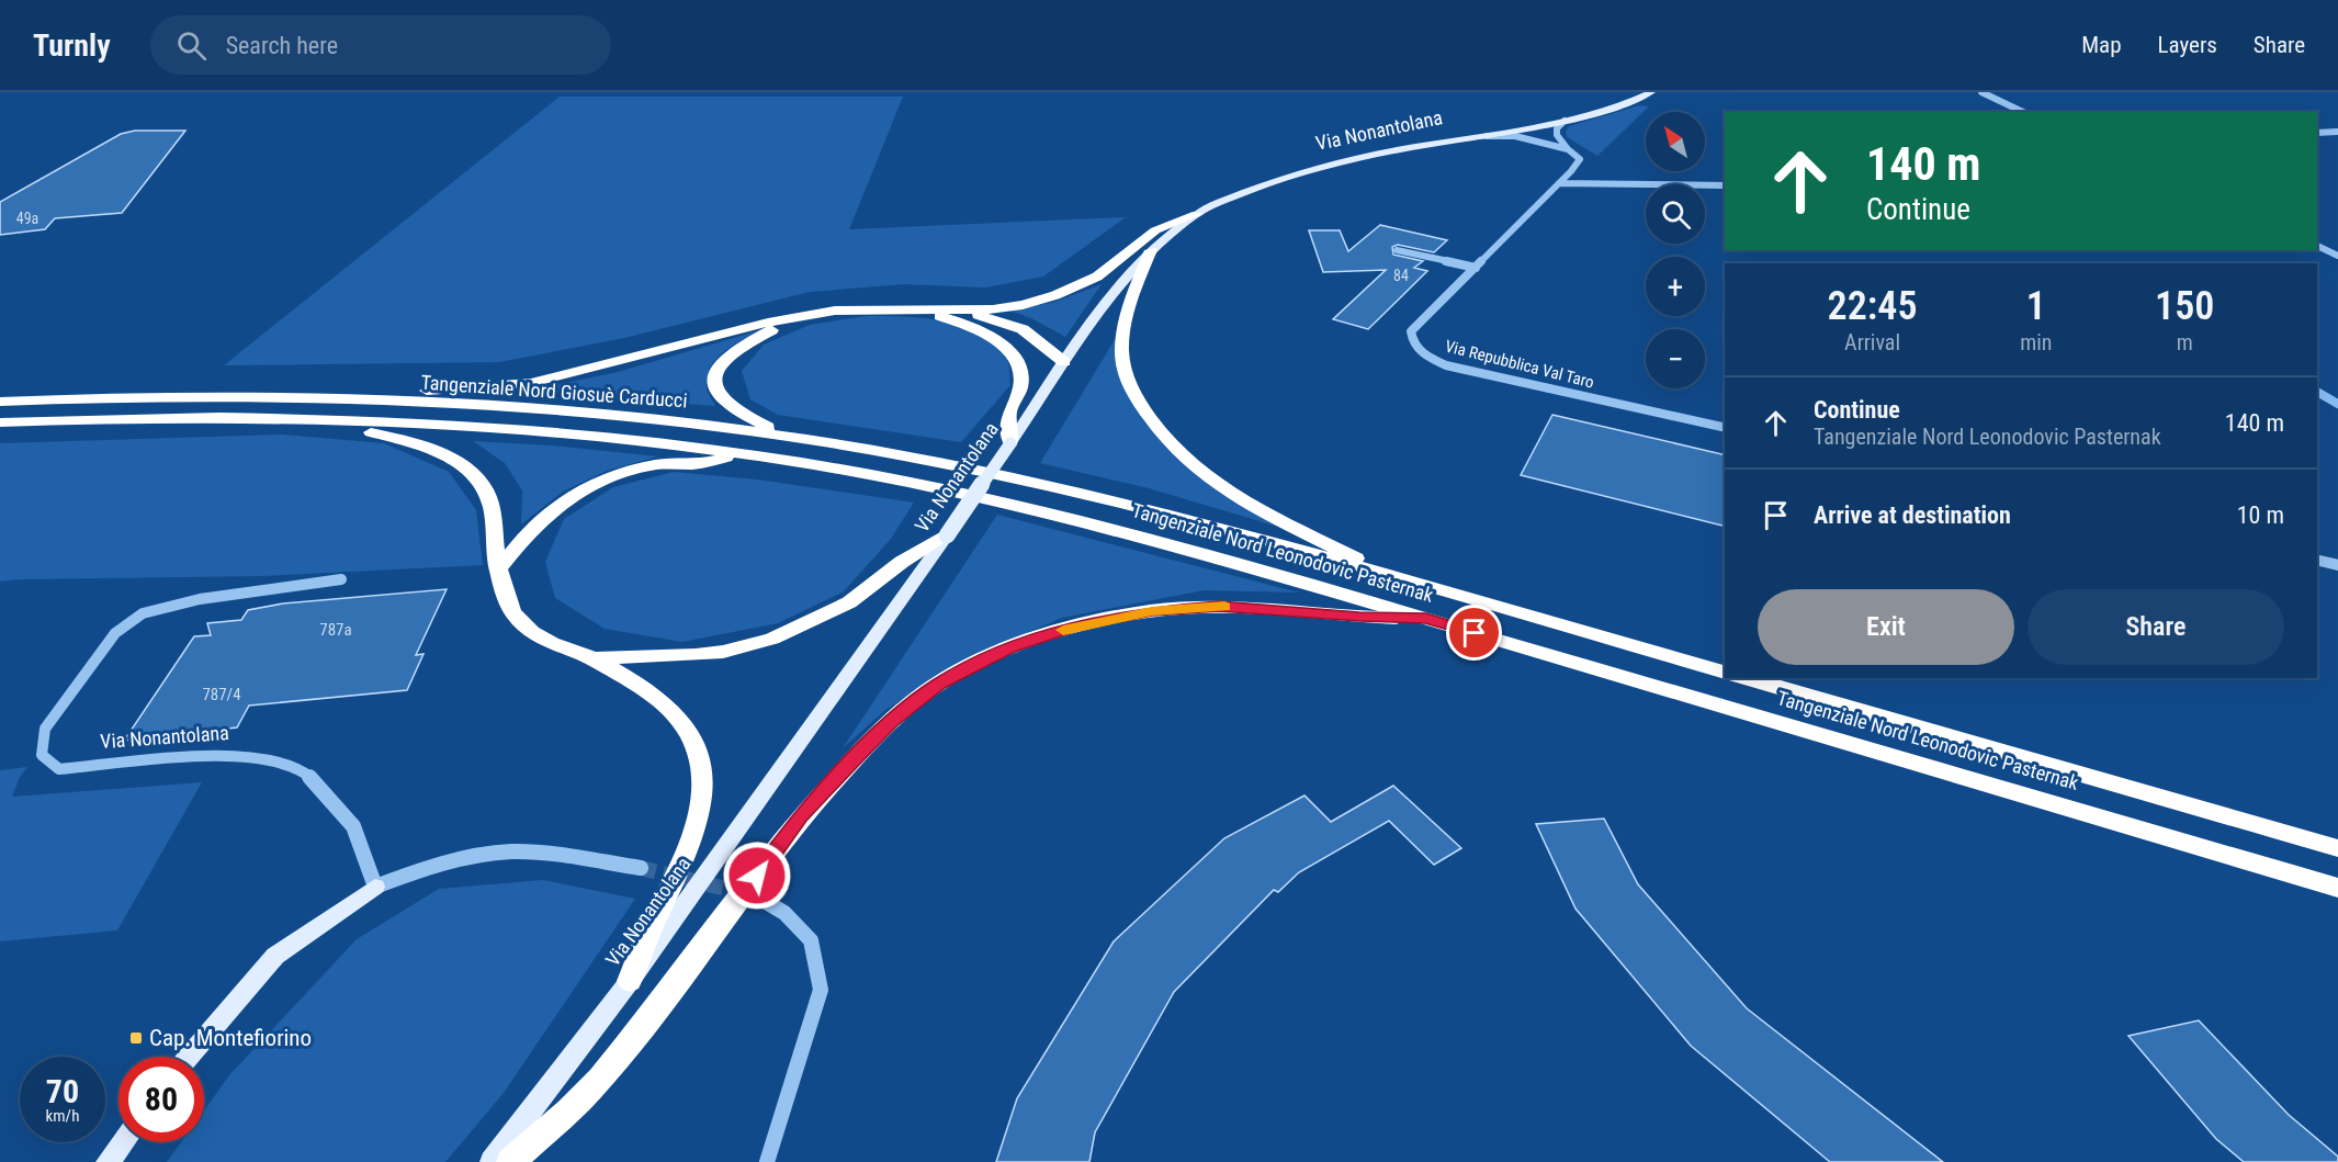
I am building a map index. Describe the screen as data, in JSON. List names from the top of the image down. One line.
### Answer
{"streets":{"highway":["Tangenziale Nord Giosuè Carducci","Tangenziale Nord Leonodovic Pasternak"],"main road":["Via Nonantolana"],"street":["Via Repubblica Val Taro"]},"crossings":[["Via Nonantolana","Via Repubblica Val Taro"],["Tangenziale Nord Giosuè Carducci","Tangenziale Nord Leonodovic Pasternak"]],"places":{"transit":["Cap. Montefiorino"]},"house_numbers":["49a","84","787a","787/4"],"north":"top left","page":{"header":"Turnly","search":"Search here","nav":["Map","Layers","Share"],"map_buttons":["+","−"],"turn":["140 m","Continue"],"eta":["22:45","Arrival","1","min","150","m"],"list":[{"name":"Continue","note":"Tangenziale Nord Leonodovic Pasternak","value":"140 m"},{"name":"Arrive at destination","value":"10 m"}],"buttons":["Exit","Share"],"speed":"70 km/h","limit":"80"}}
